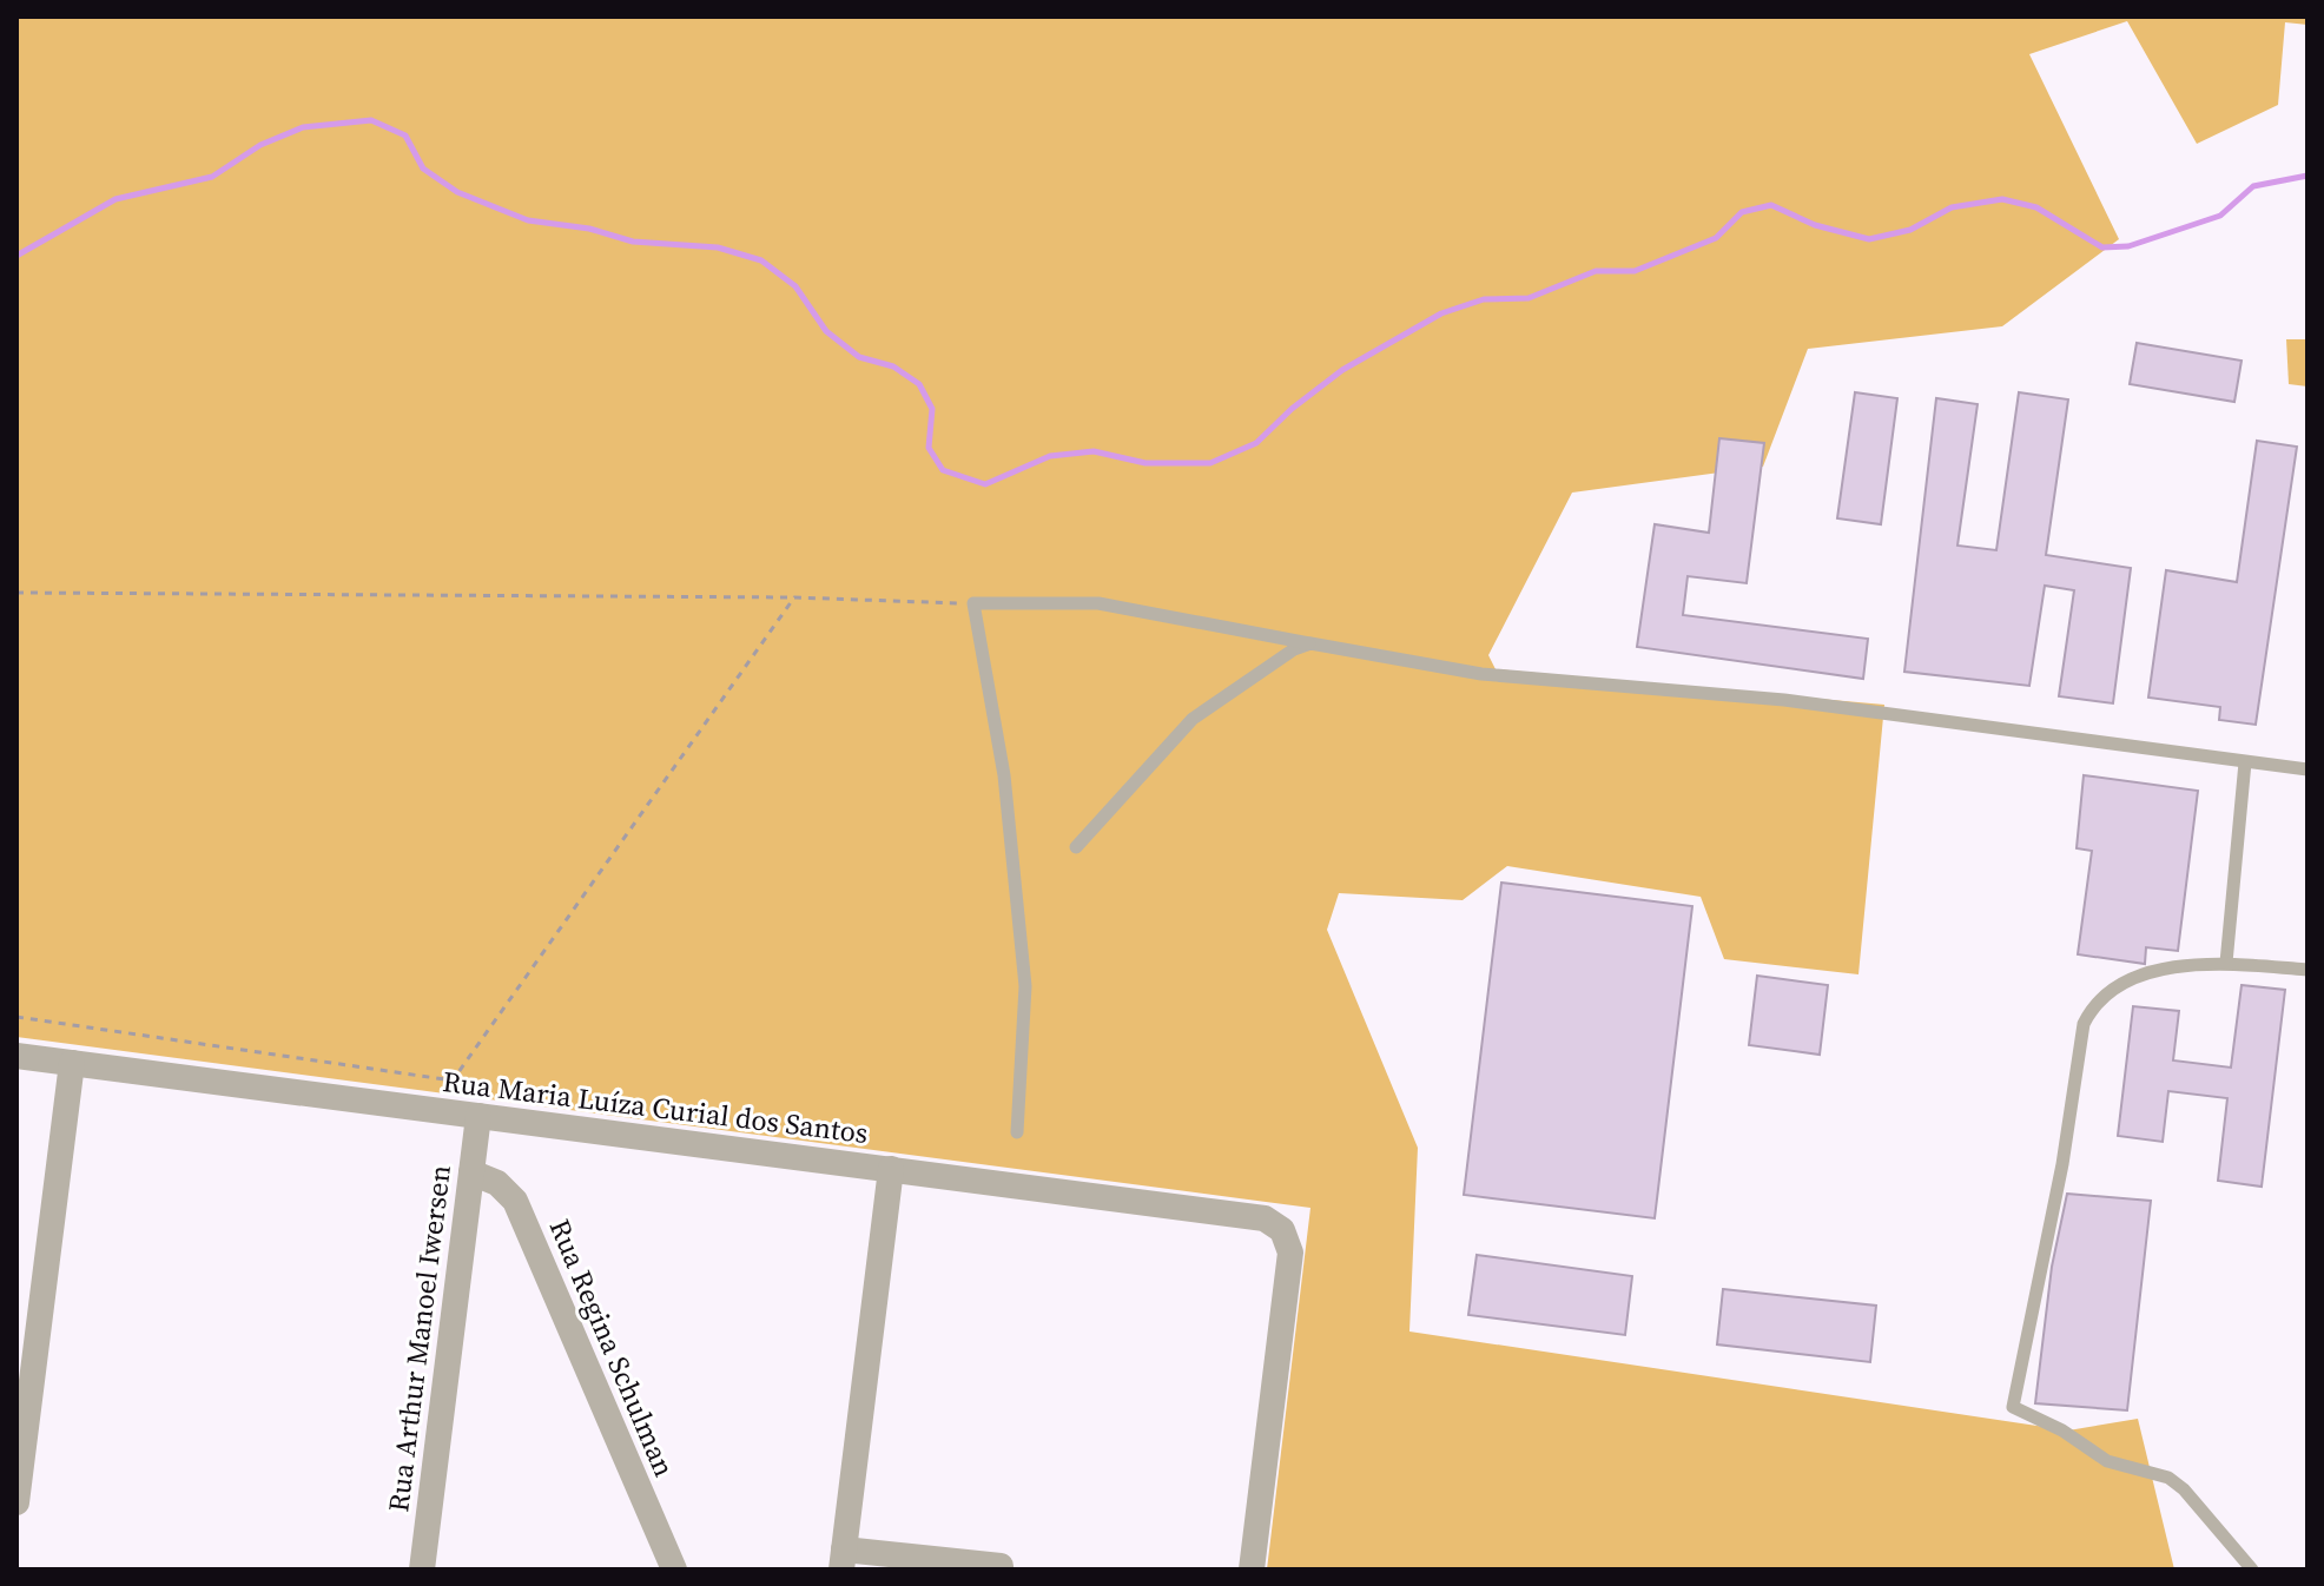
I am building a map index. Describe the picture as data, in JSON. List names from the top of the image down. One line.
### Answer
{"streets":{"street":["Rua Maria Luíza Curial dos Santos","Rua Arthur Manoel Iwersen","Rua Regina Schulman"]},"crossings":[["Rua Maria Luíza Curial dos Santos","Rua Arthur Manoel Iwersen"],["Rua Arthur Manoel Iwersen","Rua Regina Schulman"]]}
